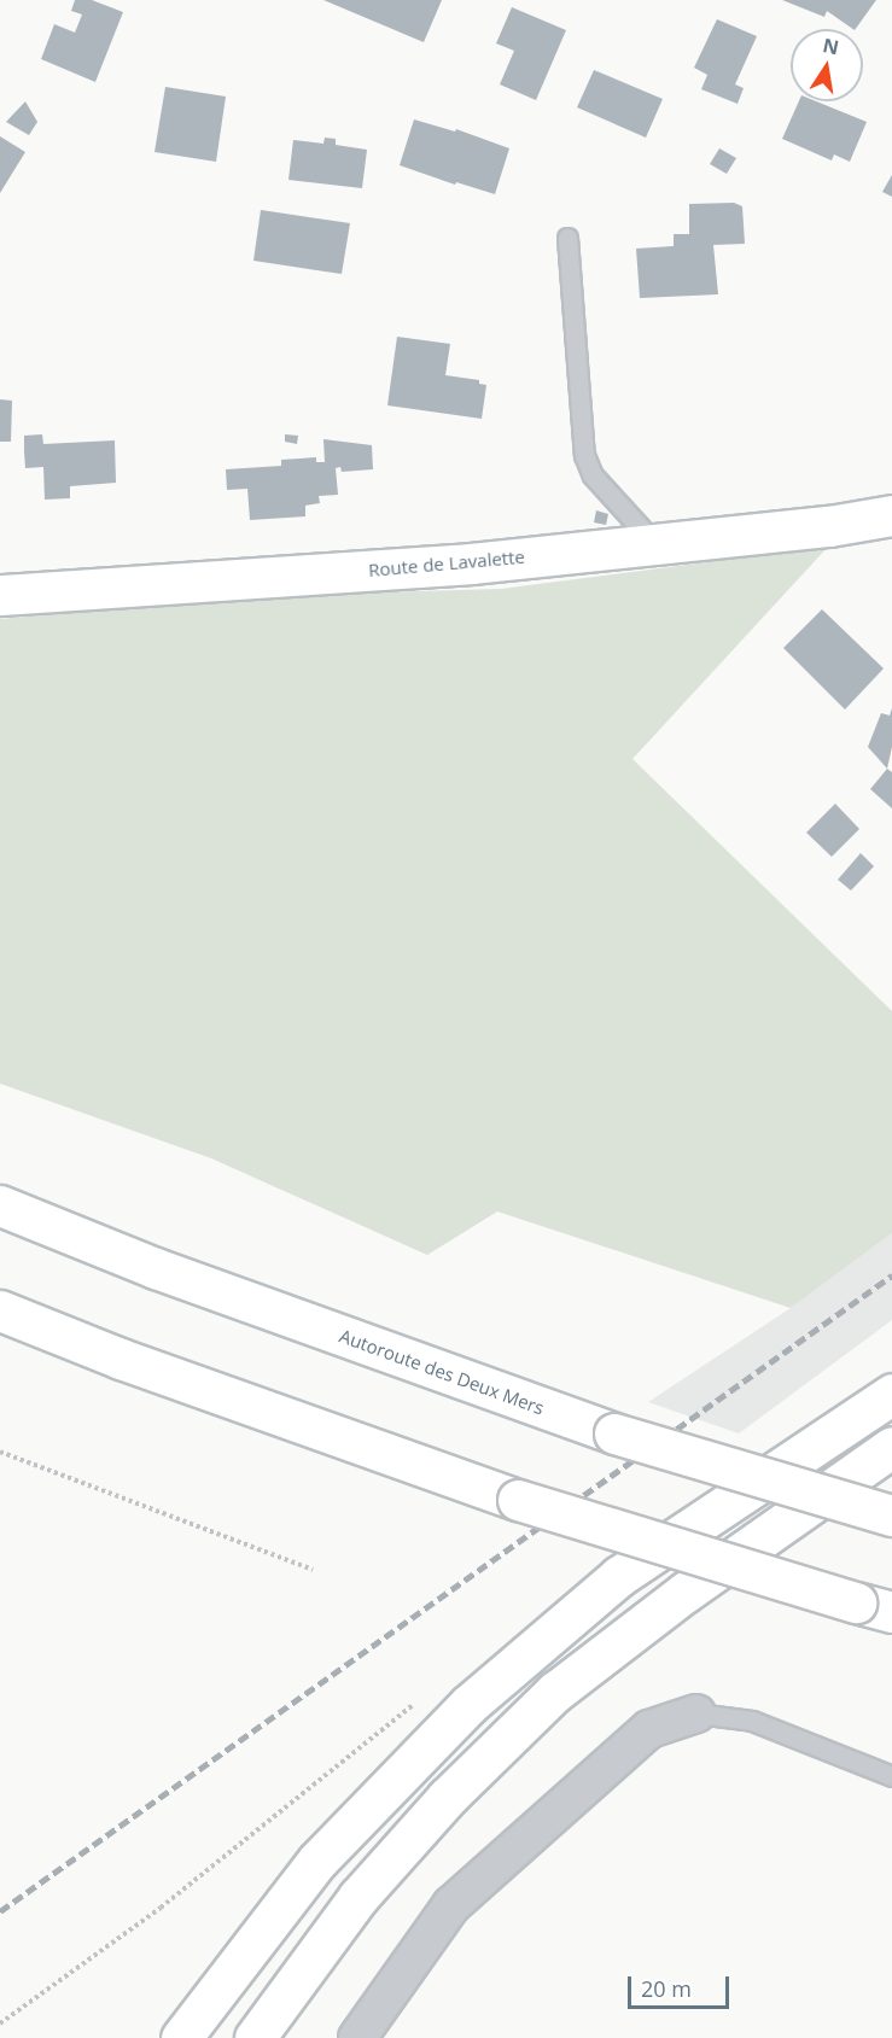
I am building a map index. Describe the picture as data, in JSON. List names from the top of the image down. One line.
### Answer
{"streets":{"main road":["Route de Lavalette","Autoroute des Deux Mers"]},"scale_bar":"20 m","north":"top"}
